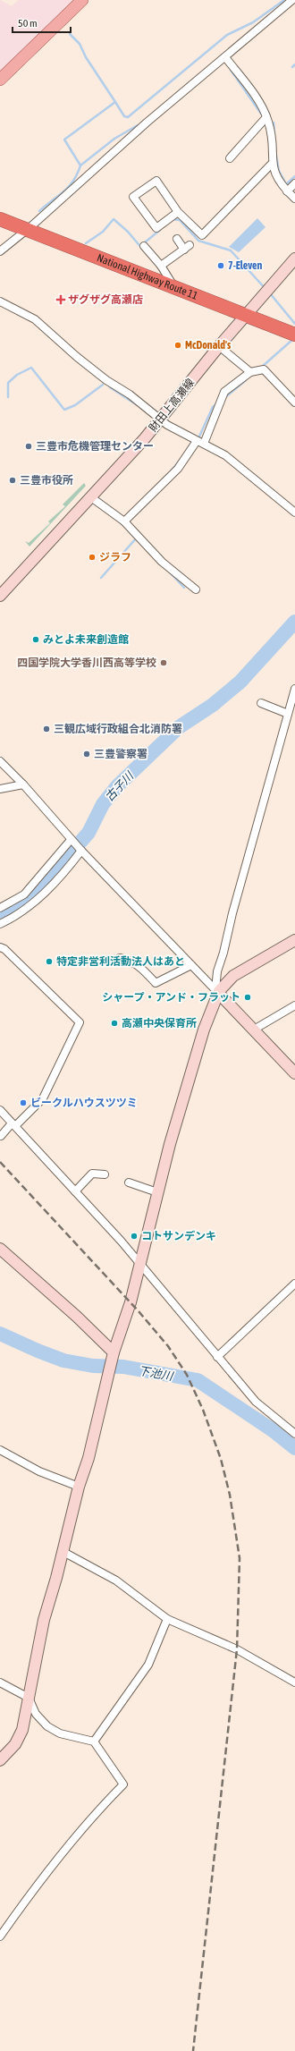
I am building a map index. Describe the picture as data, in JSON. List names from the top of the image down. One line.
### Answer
{"streets":{"highway":["National Highway Route 11"],"street":["財田上高瀬線"]},"crossings":[["National Highway Route 11","財田上高瀬線"]],"water":["古子川","下池川"],"places":{"other":["7-Eleven","McDonald's","三豊市危機管理センター","三豊市役所","ジラフ","みとよ未来創造館","四国学院大学香川西高等学校","三観広域行政組合北消防署","三豊警察署","特定非営利活動法人はあと","シャープ・アンド・フラット","高瀬中央保育所","ビークルハウスツツミ","コトサンデンキ"],"health":["ザグザグ高瀬店"]},"scale_bar":"50 m"}
